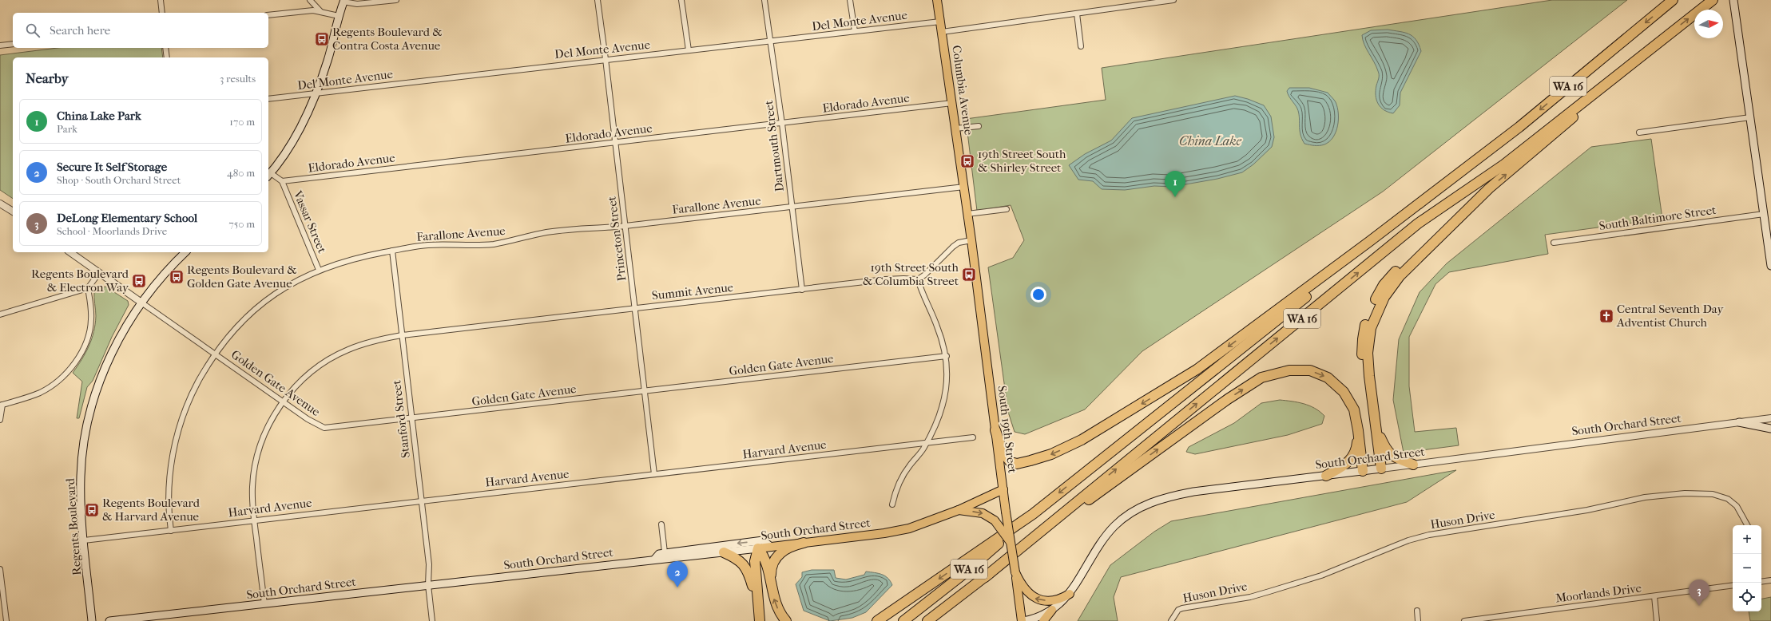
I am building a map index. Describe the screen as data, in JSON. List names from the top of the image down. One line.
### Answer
{"streets":{"highway":["WA 16"],"main road":["Columbia Avenue","South Orchard Street","South 19th Street","Regents Boulevard"],"street":["Del Monte Avenue","Eldorado Avenue","Dartmouth Street","Farallone Avenue","South Baltimore Street","Vassar Street","Princeton Street","Summit Avenue","Golden Gate Avenue","Stanford Street","Harvard Avenue","Huson Drive","Moorlands Drive"]},"crossings":[["Del Monte Avenue","Columbia Avenue"],["Del Monte Avenue","Dartmouth Street"],["Del Monte Avenue","Princeton Street"],["Columbia Avenue","Eldorado Avenue"],["Columbia Avenue","Farallone Avenue"],["Columbia Avenue","South 19th Street"],["Eldorado Avenue","Dartmouth Street"],["Eldorado Avenue","Vassar Street"],["Eldorado Avenue","Princeton Street"],["Dartmouth Street","Farallone Avenue"],["Dartmouth Street","Summit Avenue"],["Farallone Avenue","Vassar Street"],["Farallone Avenue","Princeton Street"],["Farallone Avenue","Golden Gate Avenue"],["Farallone Avenue","Stanford Street"],["Farallone Avenue","Harvard Avenue"],["Princeton Street","Summit Avenue"],["Princeton Street","Golden Gate Avenue"],["Princeton Street","Harvard Avenue"],["Summit Avenue","Golden Gate Avenue"],["Summit Avenue","Stanford Street"],["Summit Avenue","South Orchard Street"],["Summit Avenue","Harvard Avenue"],["Golden Gate Avenue","Stanford Street"],["Golden Gate Avenue","Regents Boulevard"],["Stanford Street","South Orchard Street"],["Stanford Street","Harvard Avenue"],["South Orchard Street","South 19th Street"],["Harvard Avenue","Regents Boulevard"]],"water":["China Lake"],"places":{"bus stop":["Regents Boulevard & Contra Costa Avenue","19th Street South & Shirley Street","19th Street South & Columbia Street","Regents Boulevard & Golden Gate Avenue","Regents Boulevard & Electron Way","Regents Boulevard & Harvard Avenue"],"church":["Central Seventh Day Adventist Church"]},"north":"right","page":{"search":"Search here","heading":["Nearby","3 results"],"list":[{"mark":"1","name":"China Lake Park","note":"Park","value":"170 m"},{"mark":"2","name":"Secure It Self Storage","note":"Shop · South Orchard Street","value":"480 m"},{"mark":"3","name":"DeLong Elementary School","note":"School · Moorlands Drive","value":"750 m"}],"pins":["1","2","3"],"map_buttons":["+","−"]}}
